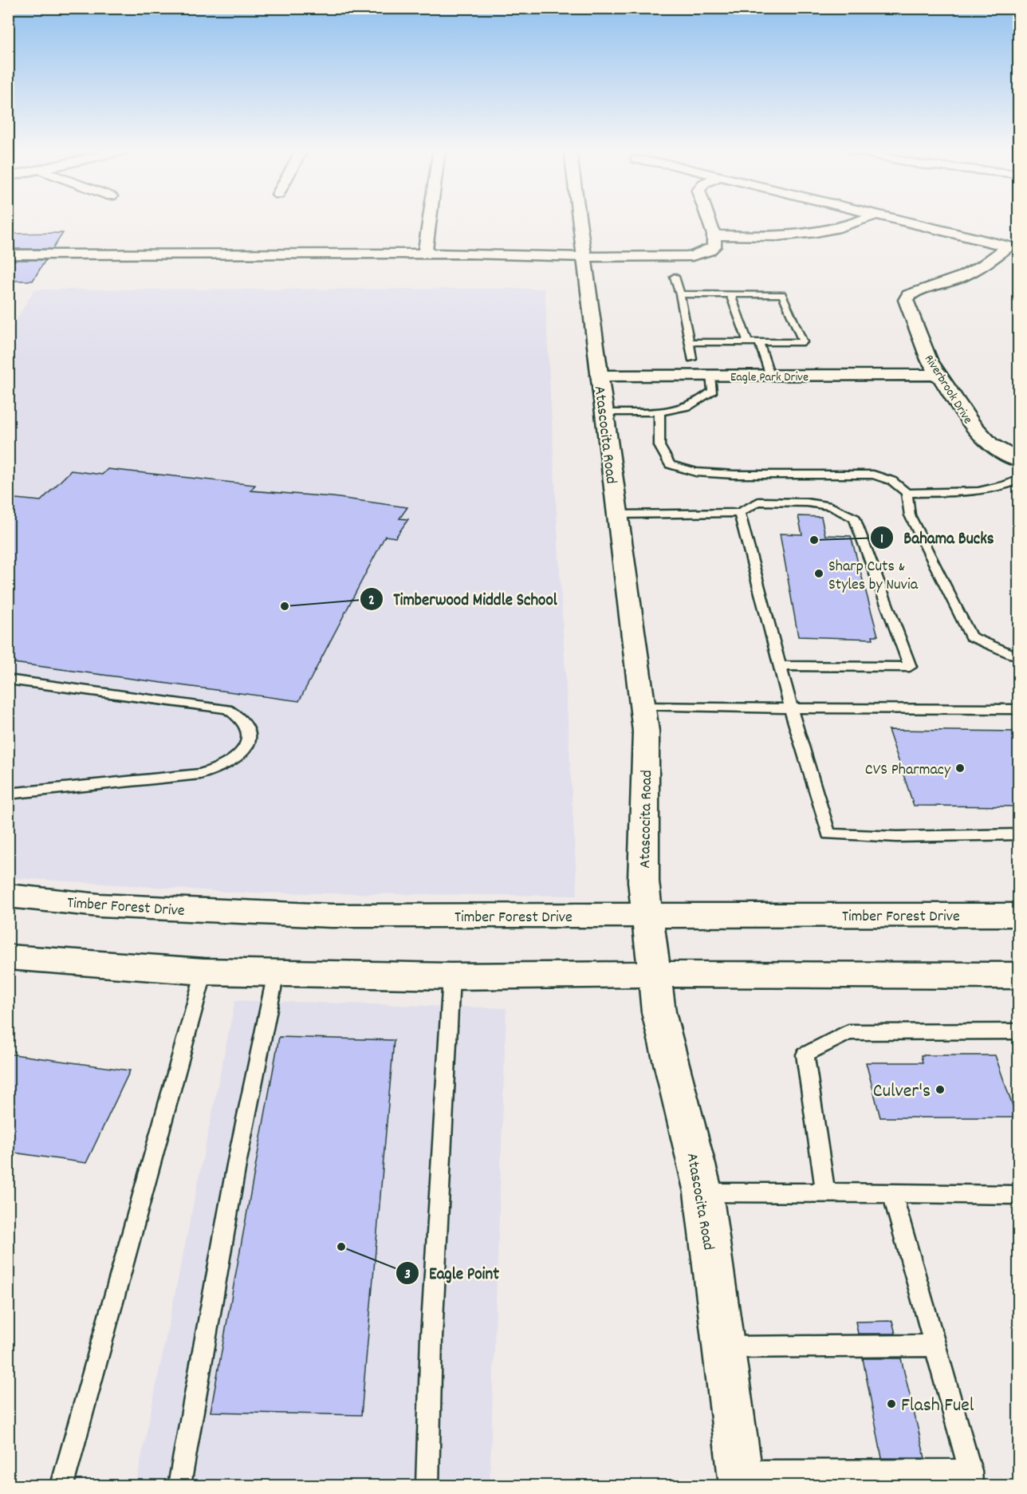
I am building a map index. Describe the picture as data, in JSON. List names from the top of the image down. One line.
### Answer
{"streets":{"street":["Eagle Park Drive","Riverbrook Drive","Atascocita Road","Timber Forest Drive"]},"crossings":[["Eagle Park Drive","Riverbrook Drive"],["Eagle Park Drive","Atascocita Road"],["Atascocita Road","Timber Forest Drive"]],"places":["Bahama Bucks","Sharp Cuts & Styles by Nuvia","Timberwood Middle School","CVS Pharmacy","Culver's","Eagle Point","Flash Fuel"]}
